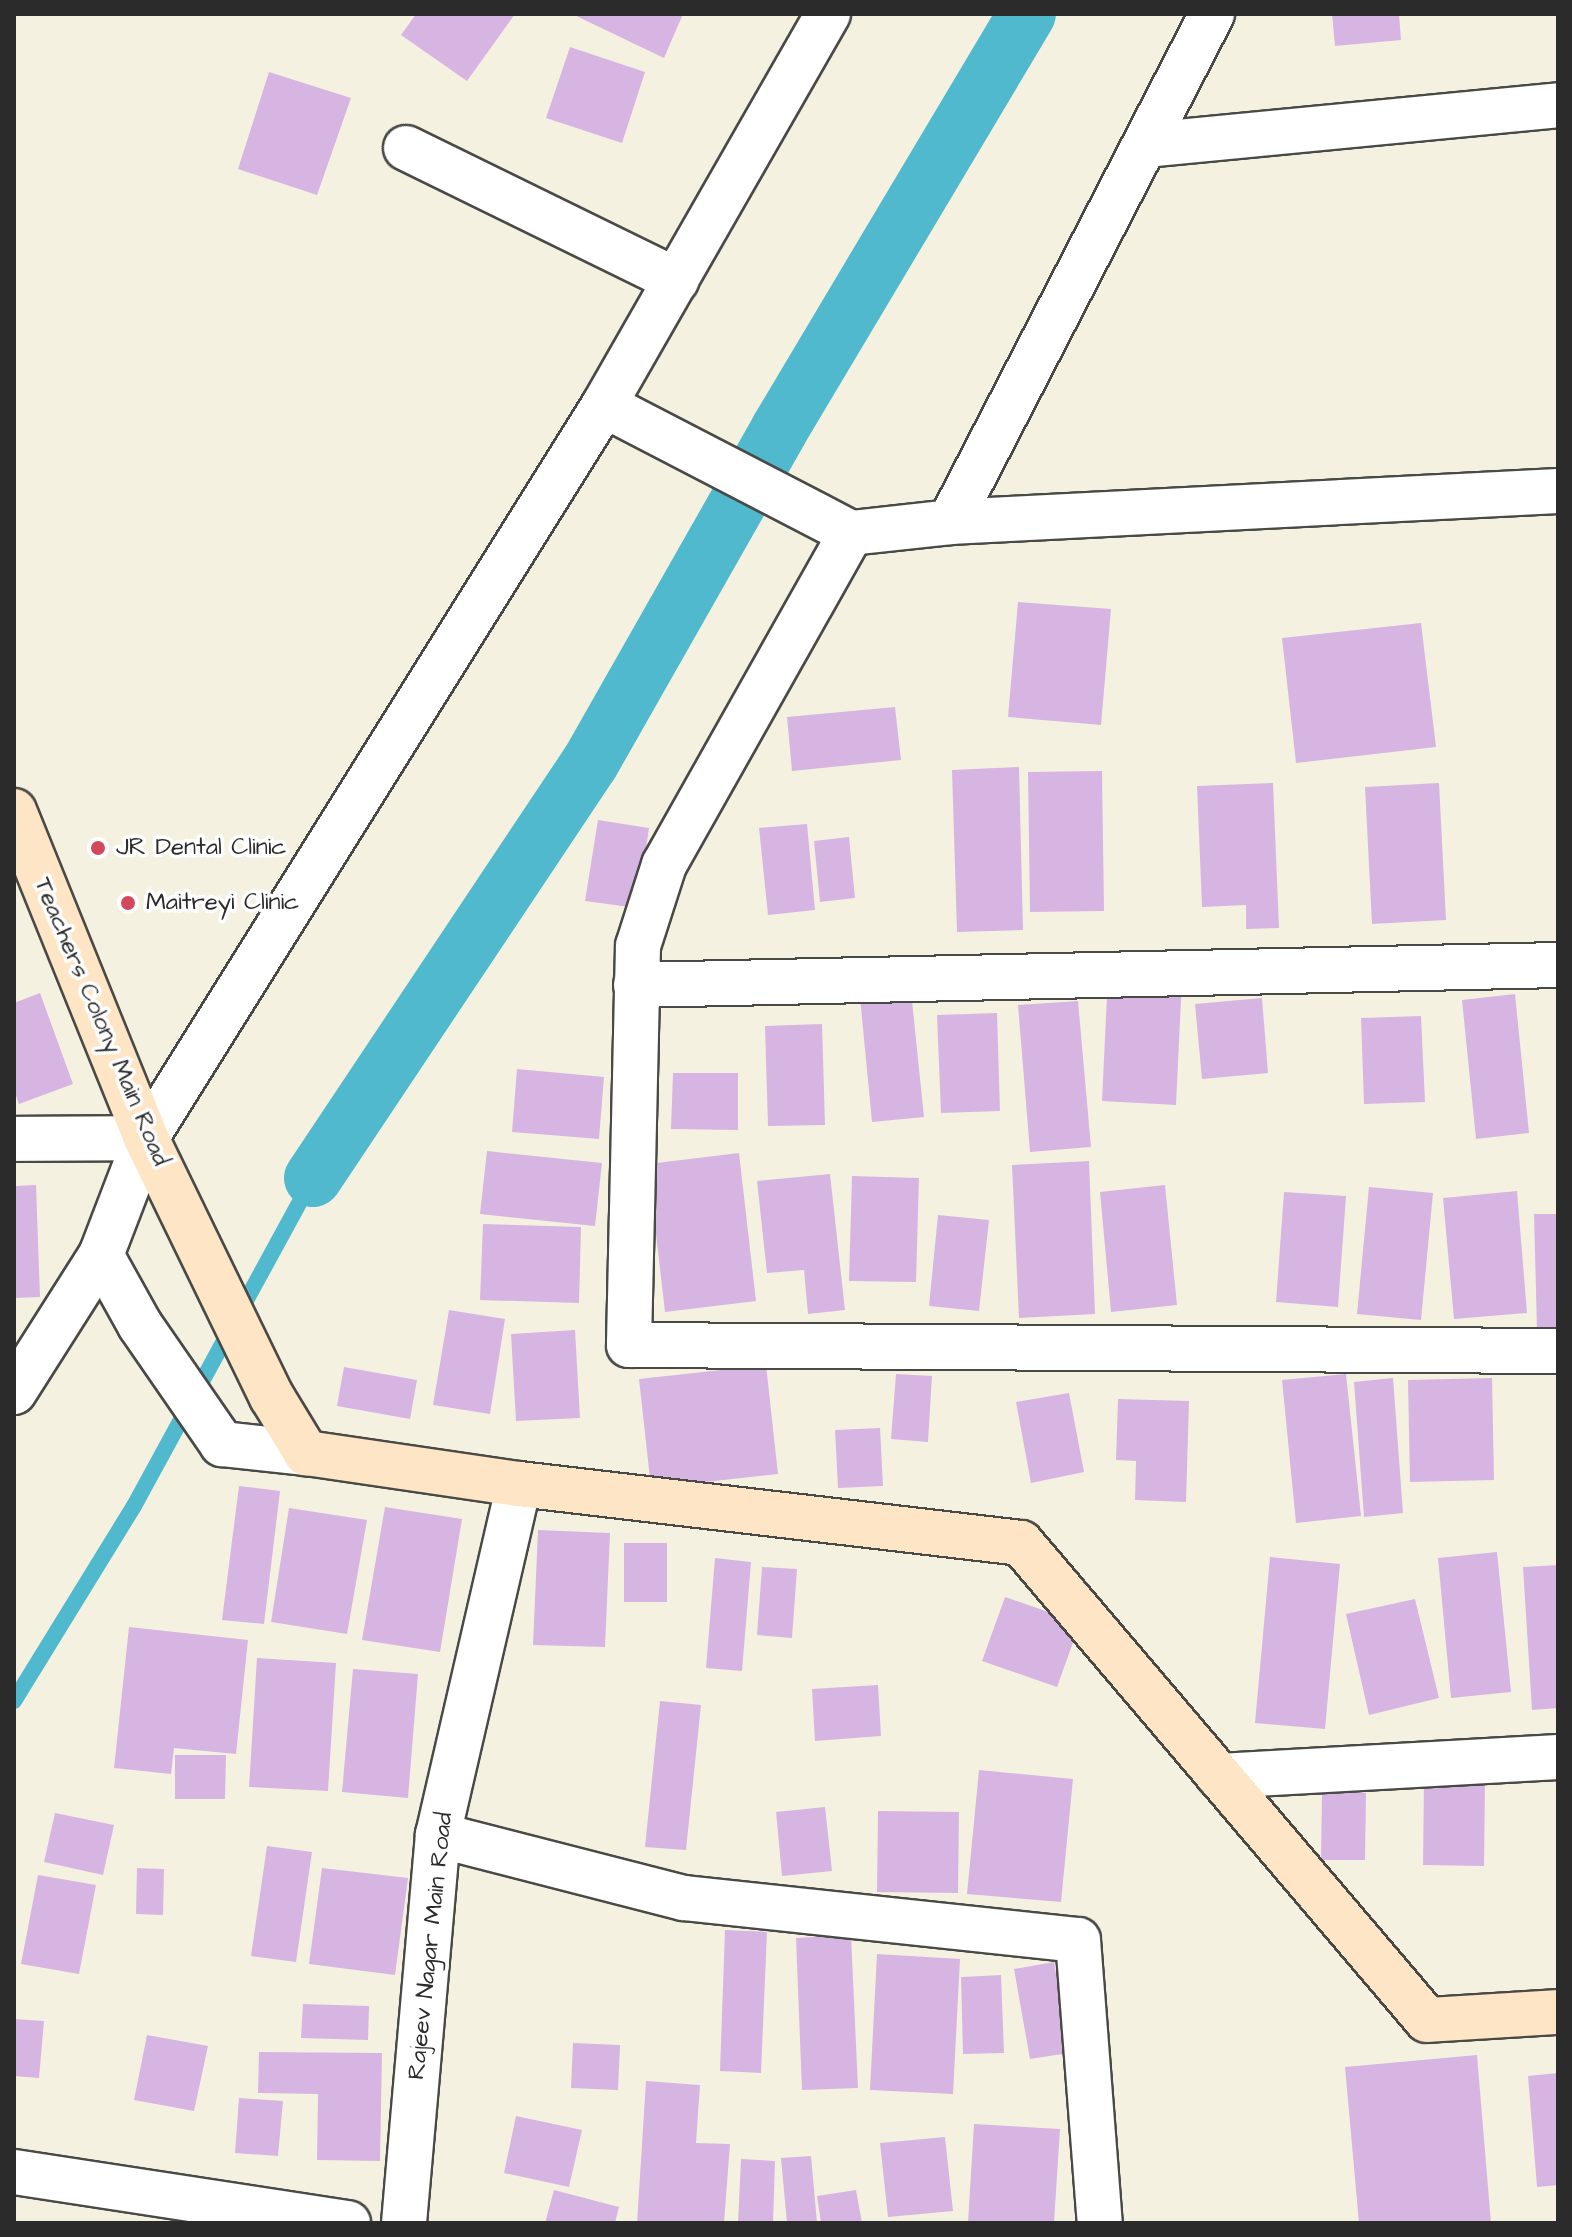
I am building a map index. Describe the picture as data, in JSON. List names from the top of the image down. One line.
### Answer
{"streets":{"street":["Teachers Colony Main Road","Rajeev Nagar Main Road"]},"places":["JR Dental Clinic","Maitreyi Clinic"]}
